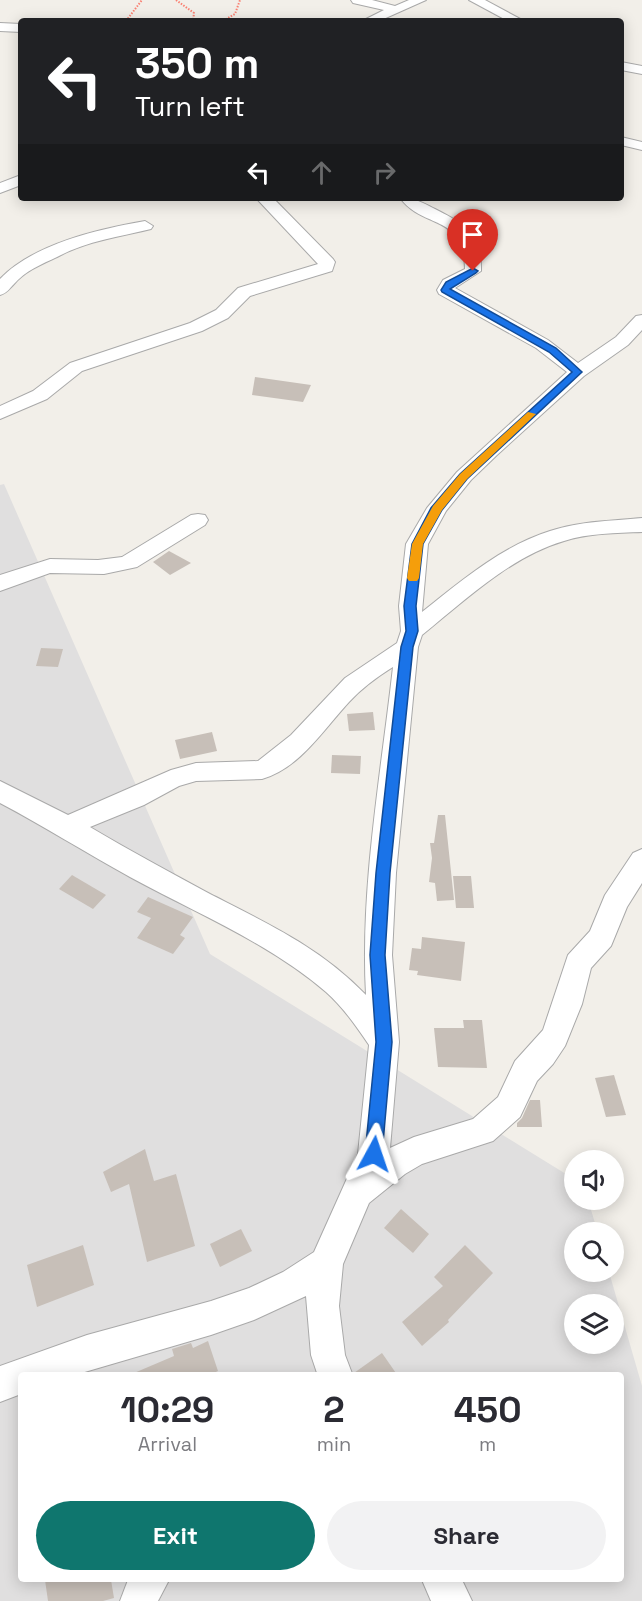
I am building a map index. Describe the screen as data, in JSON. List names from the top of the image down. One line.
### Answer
{"page":{"turn":["350 m","Turn left"],"eta":["10:29","Arrival","2","min","450","m"],"buttons":["Exit","Share"]}}
